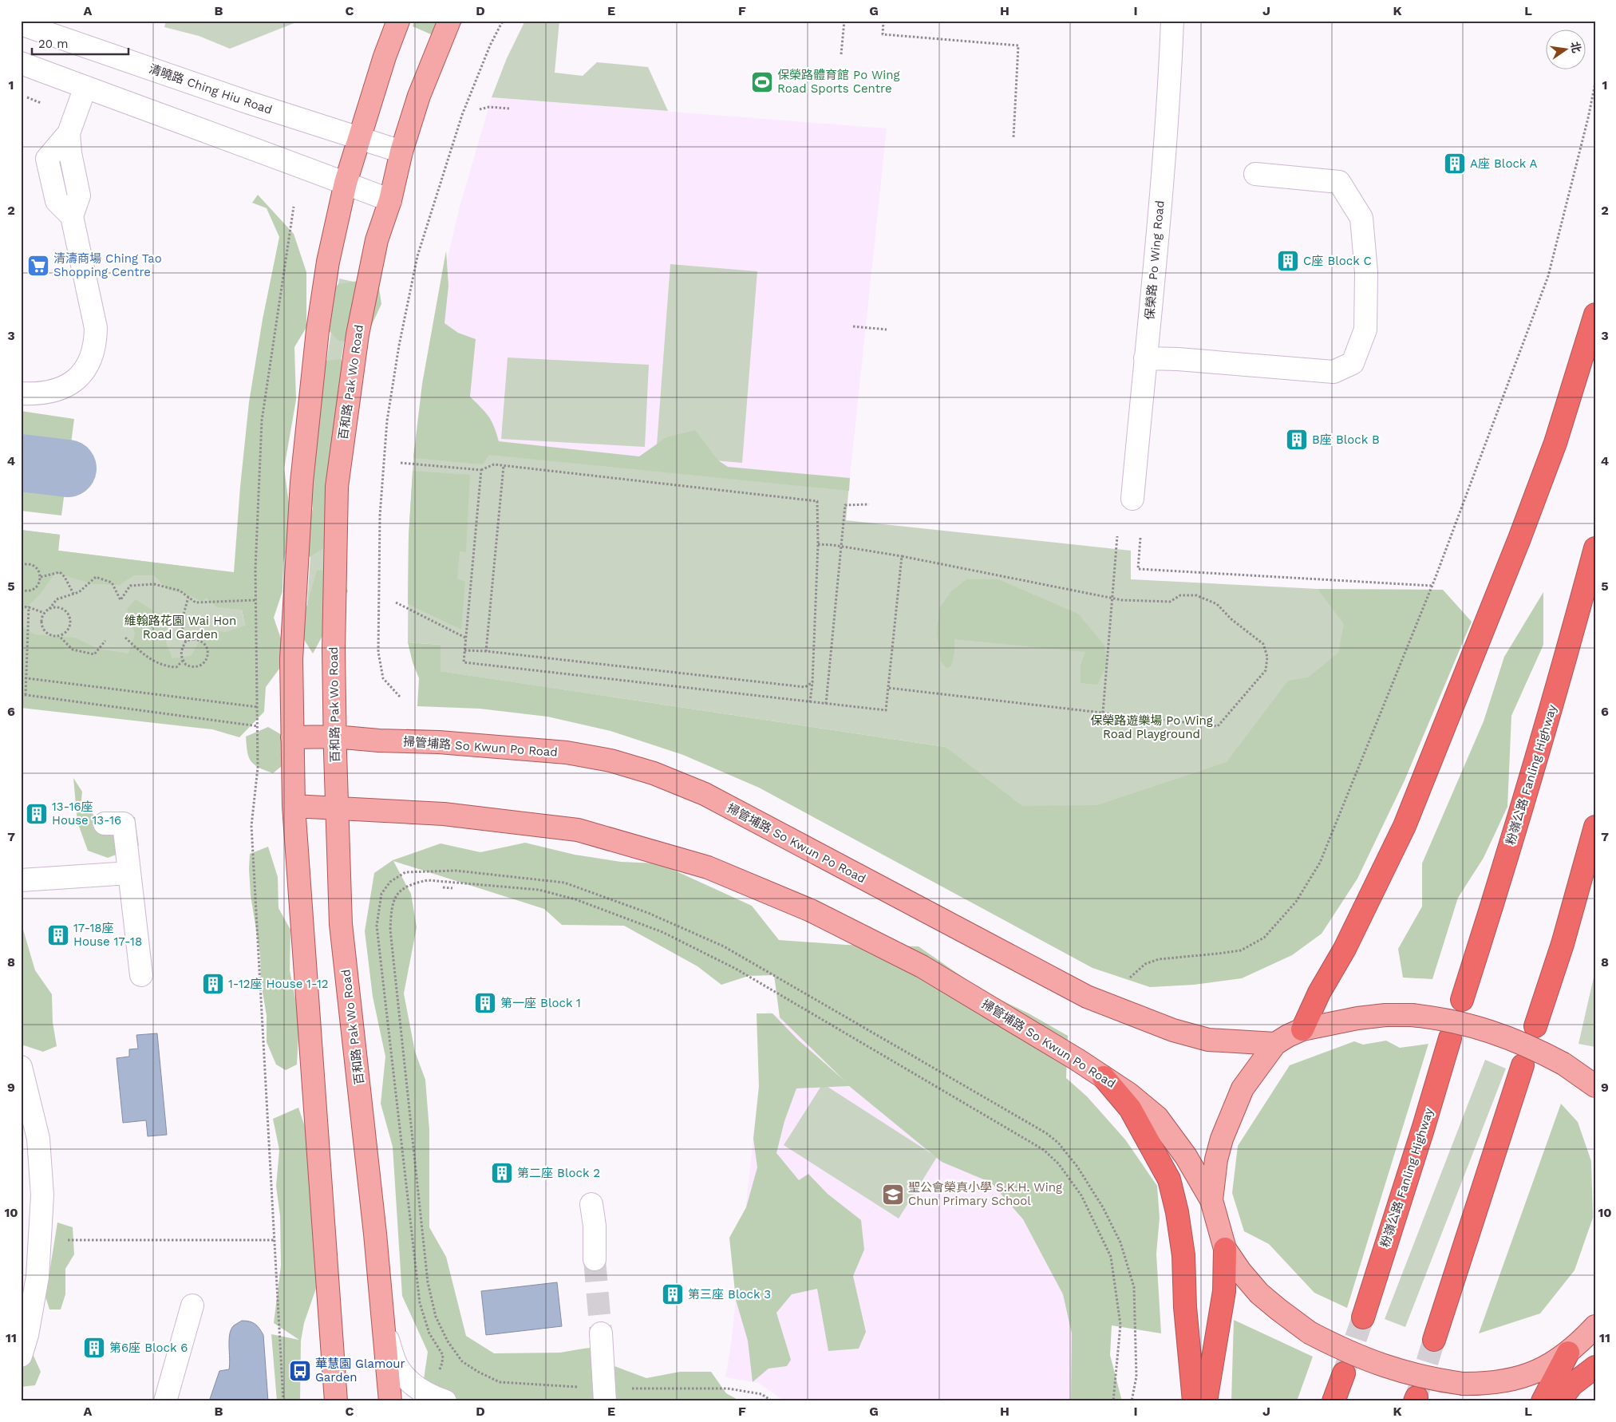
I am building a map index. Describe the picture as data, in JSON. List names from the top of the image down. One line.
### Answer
{"streets":{"highway":["粉嶺公路 Fanling Highway"],"main road":["百和路 Pak Wo Road","掃管埔路 So Kwun Po Road"],"street":["清曉路 Ching Hiu Road","保榮路 Po Wing Road"]},"crossings":[["清曉路 Ching Hiu Road","百和路 Pak Wo Road"],["百和路 Pak Wo Road","掃管埔路 So Kwun Po Road"]],"parks":["維翰路花園 Wai Hon Road Garden","保榮路遊樂場 Po Wing Road Playground"],"places":{"sports":["保榮路體育館 Po Wing Road Sports Centre"],"building":["A座 Block A","C座 Block C","B座 Block B","13-16座 House 13-16","17-18座 House 17-18","1-12座 House 1-12","第一座 Block 1","第二座 Block 2","第三座 Block 3","第6座 Block 6"],"supermarket":["清濤商場 Ching Tao Shopping Centre"],"school or university":["聖公會榮真小學 S.K.H. Wing Chun Primary School"],"bus stop":["華慧園 Glamour Garden"]},"scale_bar":"20 m","north":"right","grid":{"columns":["A","B","C","D","E","F","G","H","I","J","K","L"],"rows":["1","2","3","4","5","6","7","8","9","10","11"]}}
